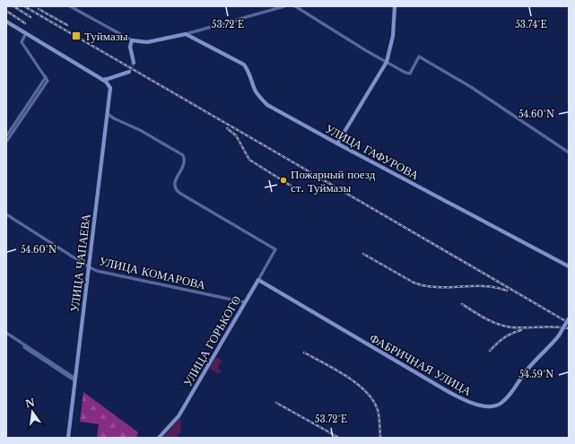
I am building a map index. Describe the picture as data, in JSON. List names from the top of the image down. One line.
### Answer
{"streets":{"main road":["УЛИЦА ГАФУРОВА","УЛИЦА ЧАПАЕВА","УЛИЦА ГОРЬКОГО","ФАБРИЧНАЯ УЛИЦА"],"street":["УЛИЦА КОМАРОВА"]},"crossings":[["УЛИЦА ЧАПАЕВА","УЛИЦА КОМАРОВА"],["УЛИЦА ЧАПАЕВА","УЛИЦА ГОРЬКОГО"],["УЛИЦА КОМАРОВА","УЛИЦА ГОРЬКОГО"],["УЛИЦА ГОРЬКОГО","ФАБРИЧНАЯ УЛИЦА"]],"places":{"transit":["Туймазы"],"other":["Пожарный поезд ст. Туймазы"]},"north":"top","coordinates":["53.74°E","53.72°E","54.60°N","54.59°N"]}
